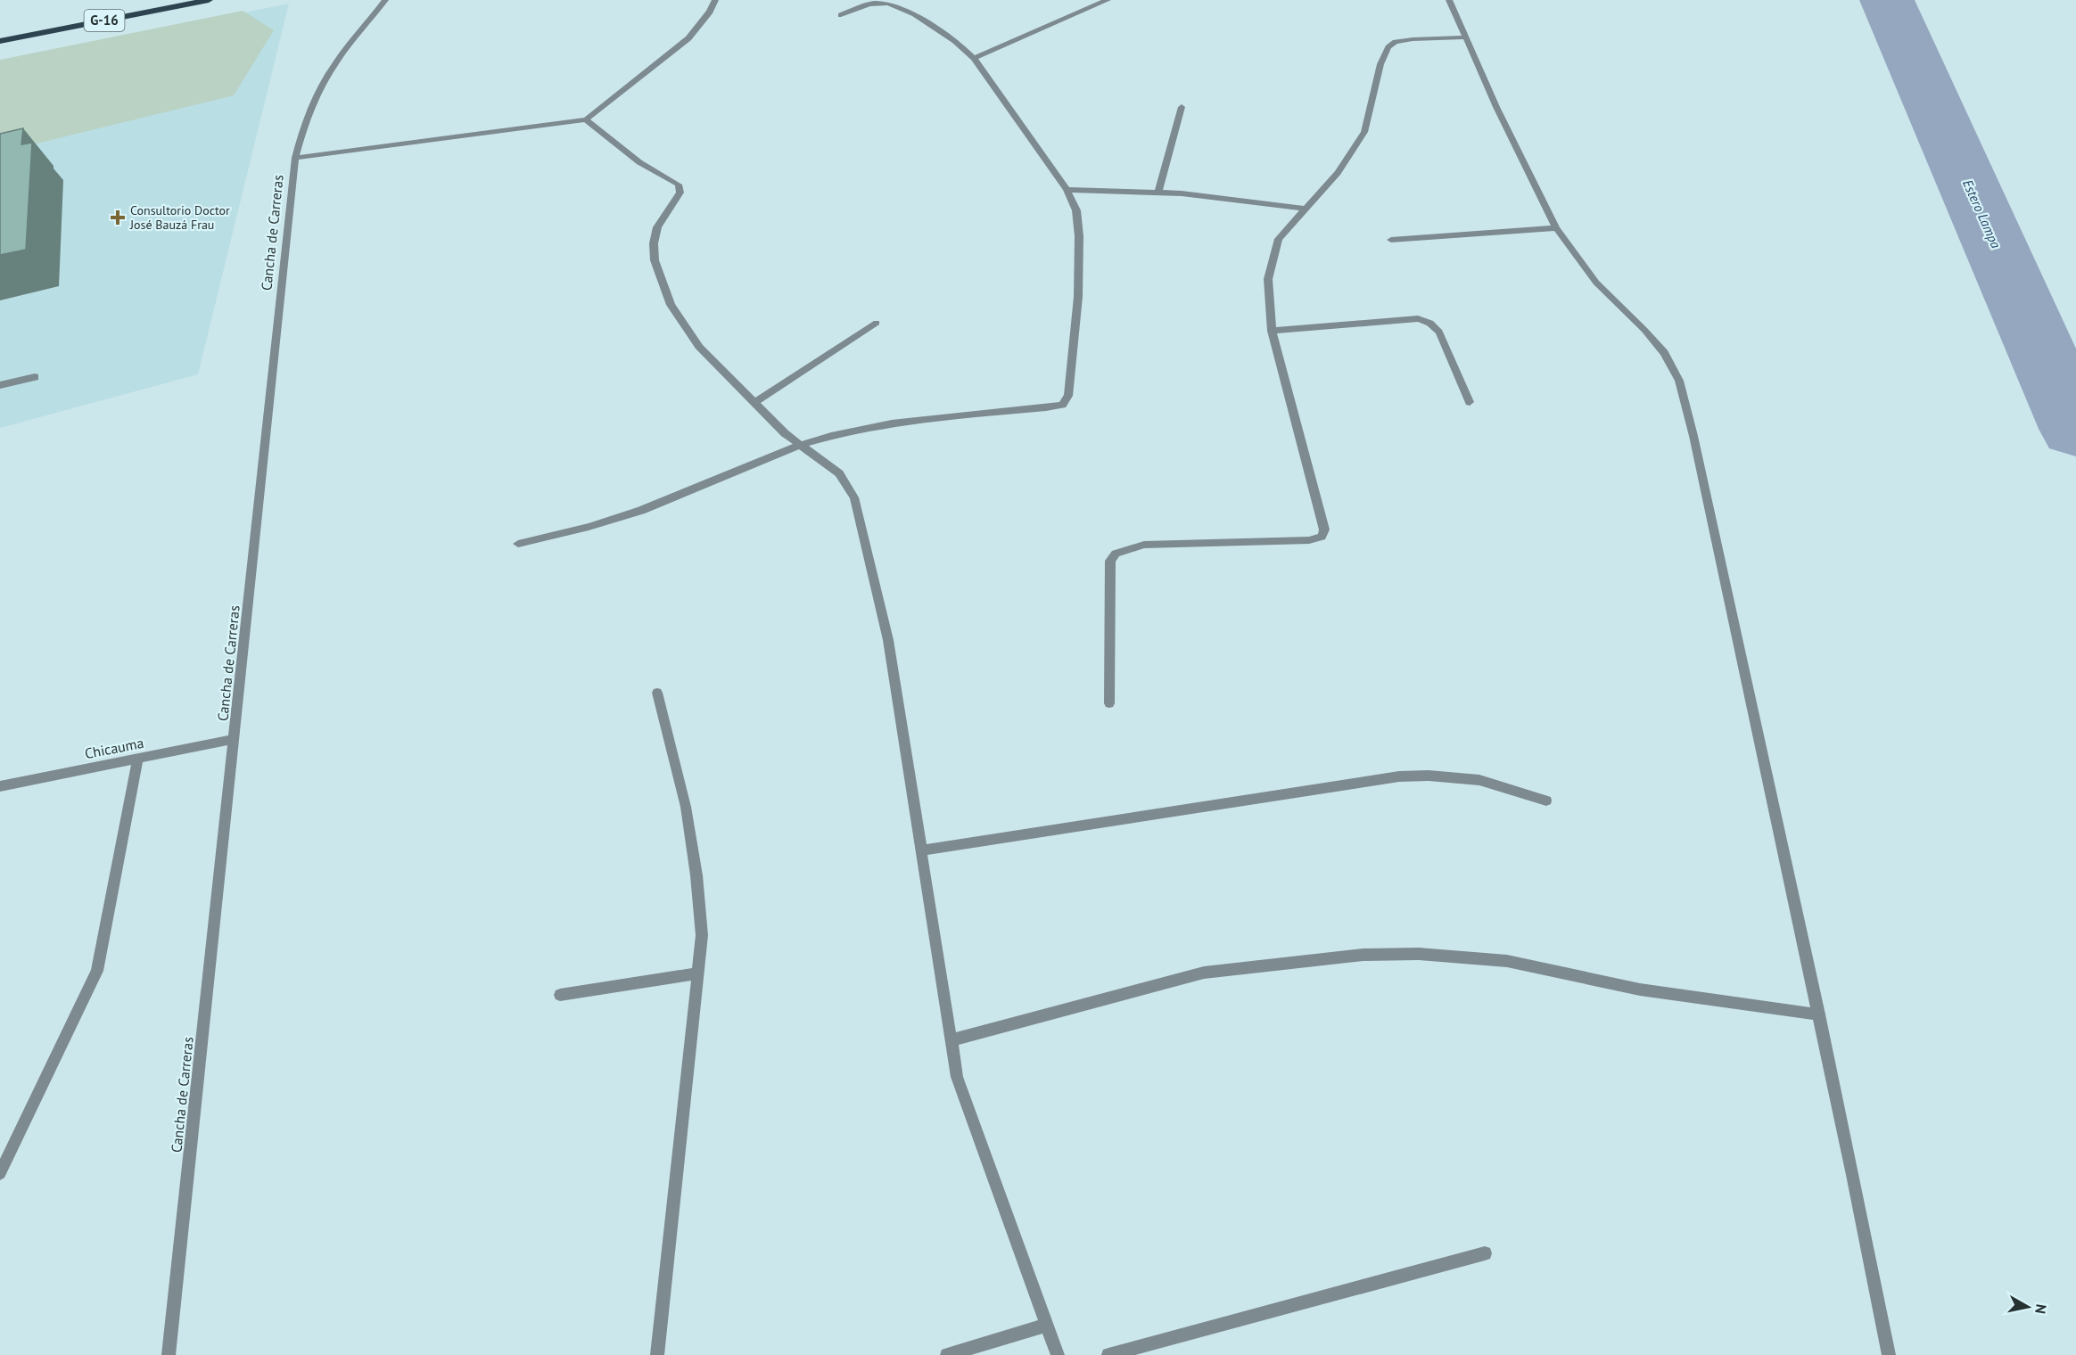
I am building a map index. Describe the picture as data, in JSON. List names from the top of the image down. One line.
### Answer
{"streets":{"main road":["G-16"],"street":["Cancha de Carreras","Chicauma"]},"crossings":[["Cancha de Carreras","Chicauma"]],"water":["Estero Lampa"],"places":{"health":["Consultorio Doctor José Bauzá Frau"]},"north":"right"}
